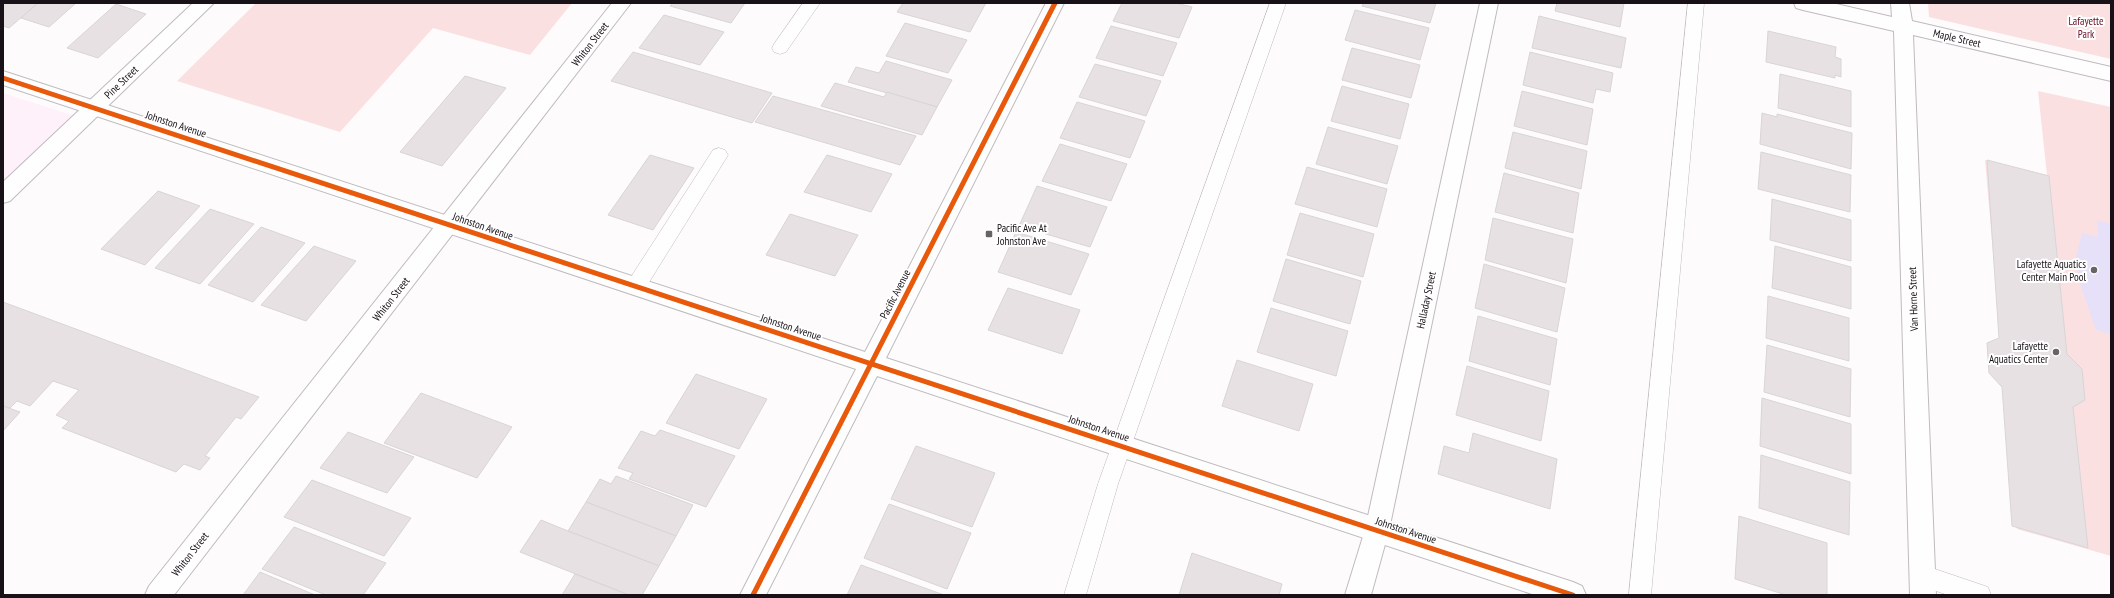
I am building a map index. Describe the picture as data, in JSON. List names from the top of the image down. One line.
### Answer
{"streets":{"street":["Maple Street","Whiton Street","Pine Street","Johnston Avenue","Pacific Avenue","Van Horne Street","Halladay Street"]},"crossings":[["Maple Street","Van Horne Street"],["Whiton Street","Johnston Avenue"],["Pine Street","Johnston Avenue"],["Johnston Avenue","Pacific Avenue"],["Johnston Avenue","Halladay Street"]],"parks":["Lafayette Park"],"places":{"transit":["Pacific Ave At Johnston Ave"],"other":["Lafayette Aquatics Center Main Pool","Lafayette Aquatics Center"]}}
